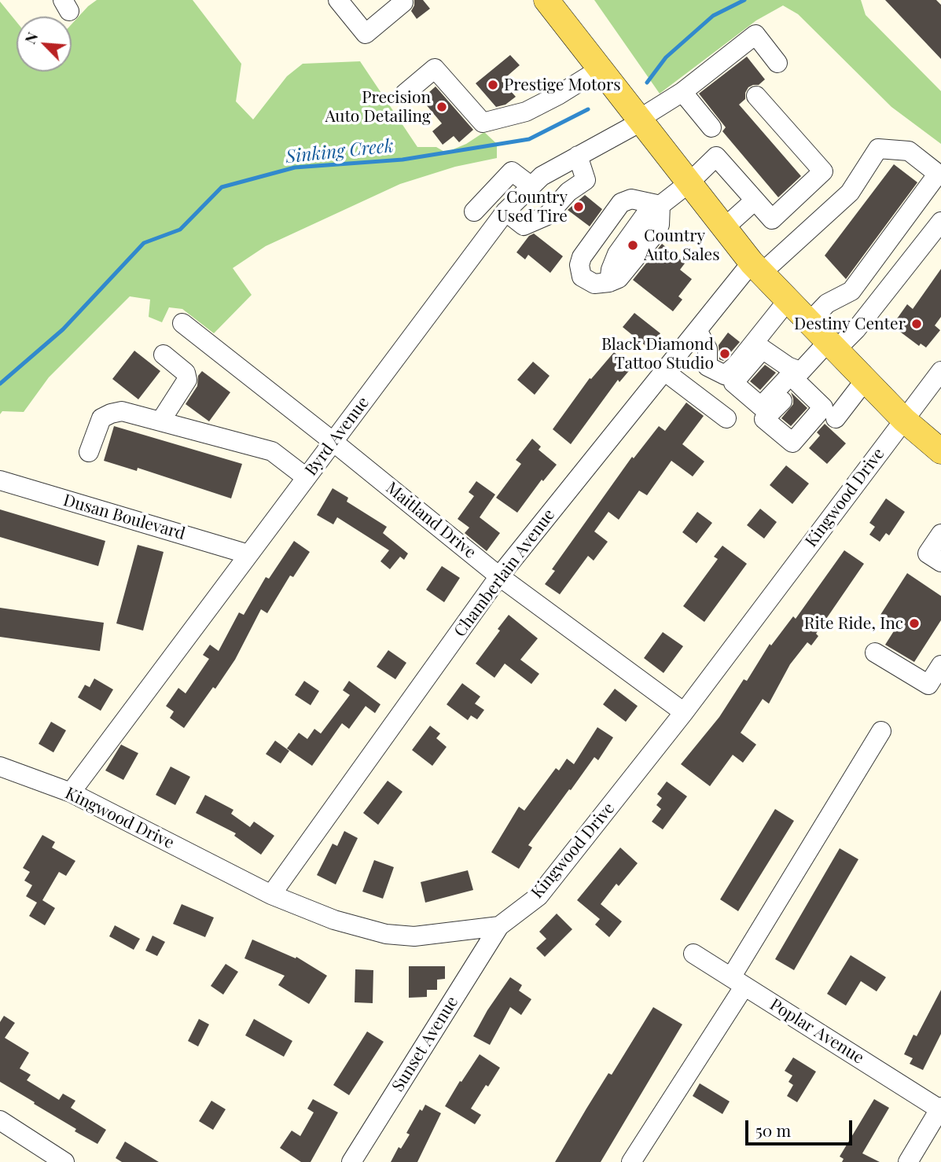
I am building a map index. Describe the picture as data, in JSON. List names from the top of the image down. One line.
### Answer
{"streets":{"street":["Byrd Avenue","Kingwood Drive","Dusan Boulevard","Maitland Drive","Chamberlain Avenue","Poplar Avenue","Sunset Avenue"]},"crossings":[["Byrd Avenue","Kingwood Drive"],["Byrd Avenue","Dusan Boulevard"],["Byrd Avenue","Maitland Drive"],["Kingwood Drive","Maitland Drive"],["Kingwood Drive","Chamberlain Avenue"],["Kingwood Drive","Sunset Avenue"],["Maitland Drive","Chamberlain Avenue"]],"water":["Sinking Creek"],"places":["Prestige Motors","Precision Auto Detailing","Country Used Tire","Country Auto Sales","Destiny Center","Black Diamond Tattoo Studio","Rite Ride, Inc"],"scale_bar":"50 m","north":"top left"}
